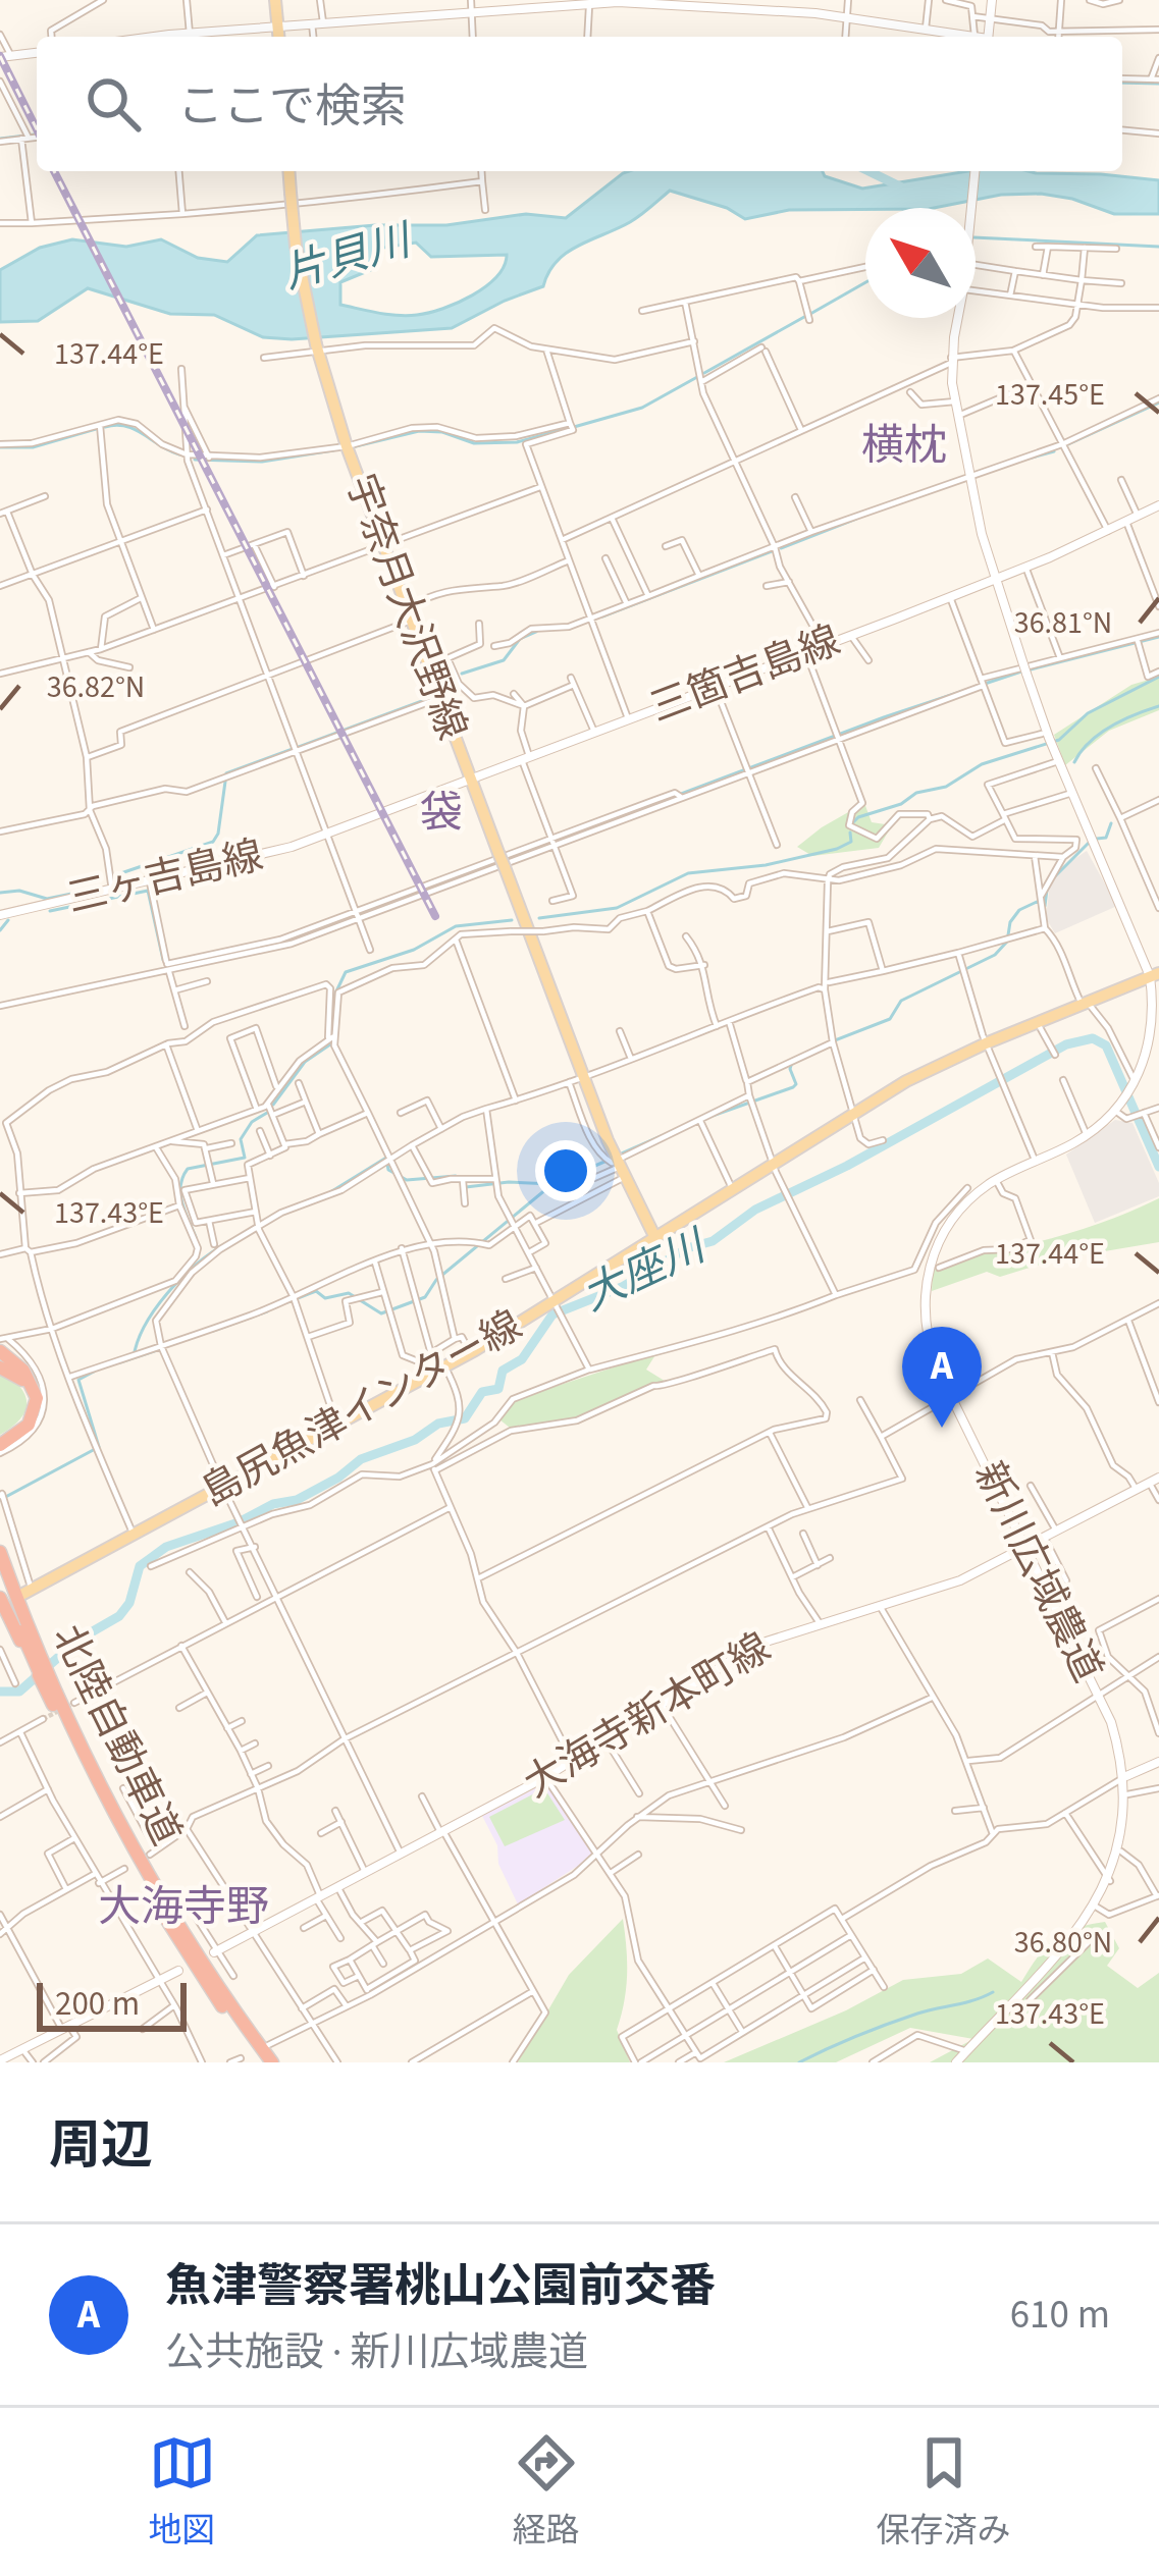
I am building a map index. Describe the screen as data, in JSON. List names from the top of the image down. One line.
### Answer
{"streets":{"highway":["北陸自動車道"],"main road":["宇奈月大沢野線","三箇吉島線","三ヶ吉島線","島尻魚津インター線","新川広域農道","大海寺新本町線"]},"crossings":[["宇奈月大沢野線","三箇吉島線"],["宇奈月大沢野線","島尻魚津インター線"],["三箇吉島線","三ヶ吉島線"],["三箇吉島線","新川広域農道"],["島尻魚津インター線","新川広域農道"],["新川広域農道","大海寺新本町線"]],"districts":["横枕","袋","大海寺野"],"water":["片貝川","大座川"],"scale_bar":"200 m","north":"top left","page":{"search":"ここで検索","pins":"A","scale":"200 m","heading":"周辺","list":[{"mark":"A","name":"魚津警察署桃山公園前交番","note":"公共施設 · 新川広域農道","value":"610 m"}],"nav":["地図","経路","保存済み"]},"coordinates":["137.44°E","137.45°E","36.81°N","36.82°N","137.43°E","36.80°N"]}
